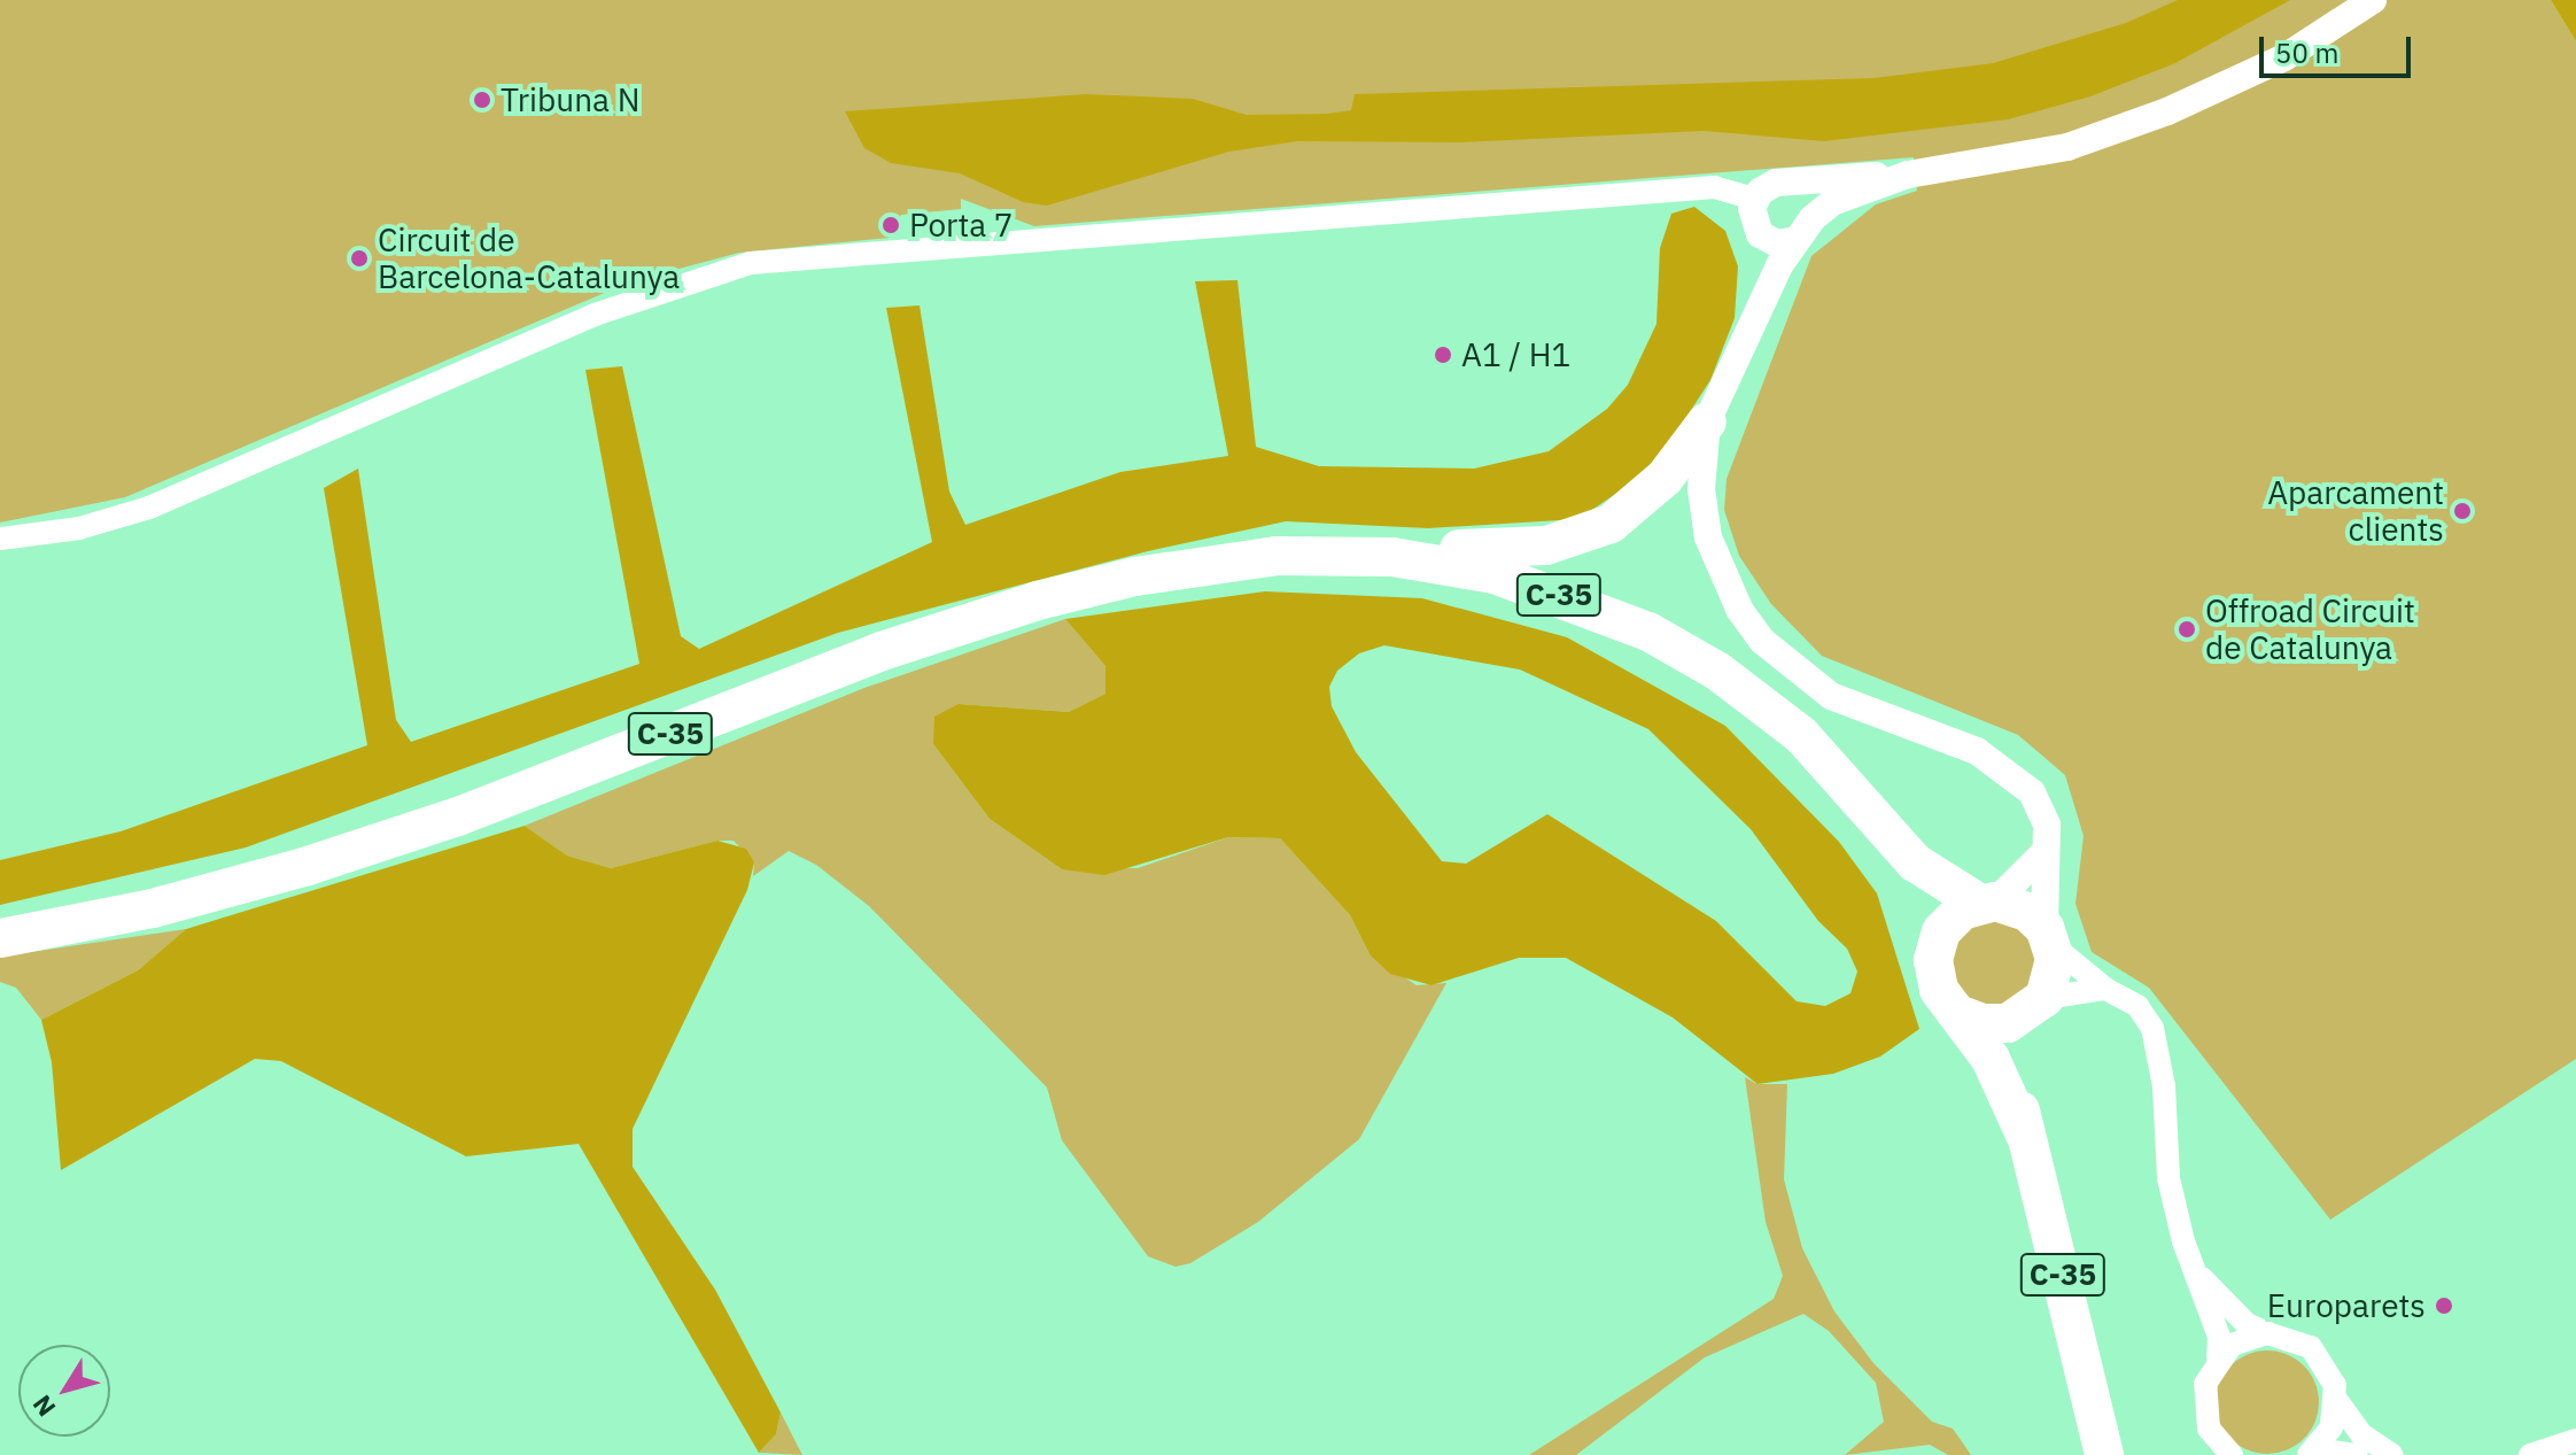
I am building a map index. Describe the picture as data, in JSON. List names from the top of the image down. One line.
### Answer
{"streets":{"highway":["C-35"]},"places":["Tribuna N","Porta 7","Circuit de Barcelona-Catalunya","A1 / H1","Aparcament clients","Offroad Circuit de Catalunya","Europarets"],"scale_bar":"50 m","north":"bottom left"}
